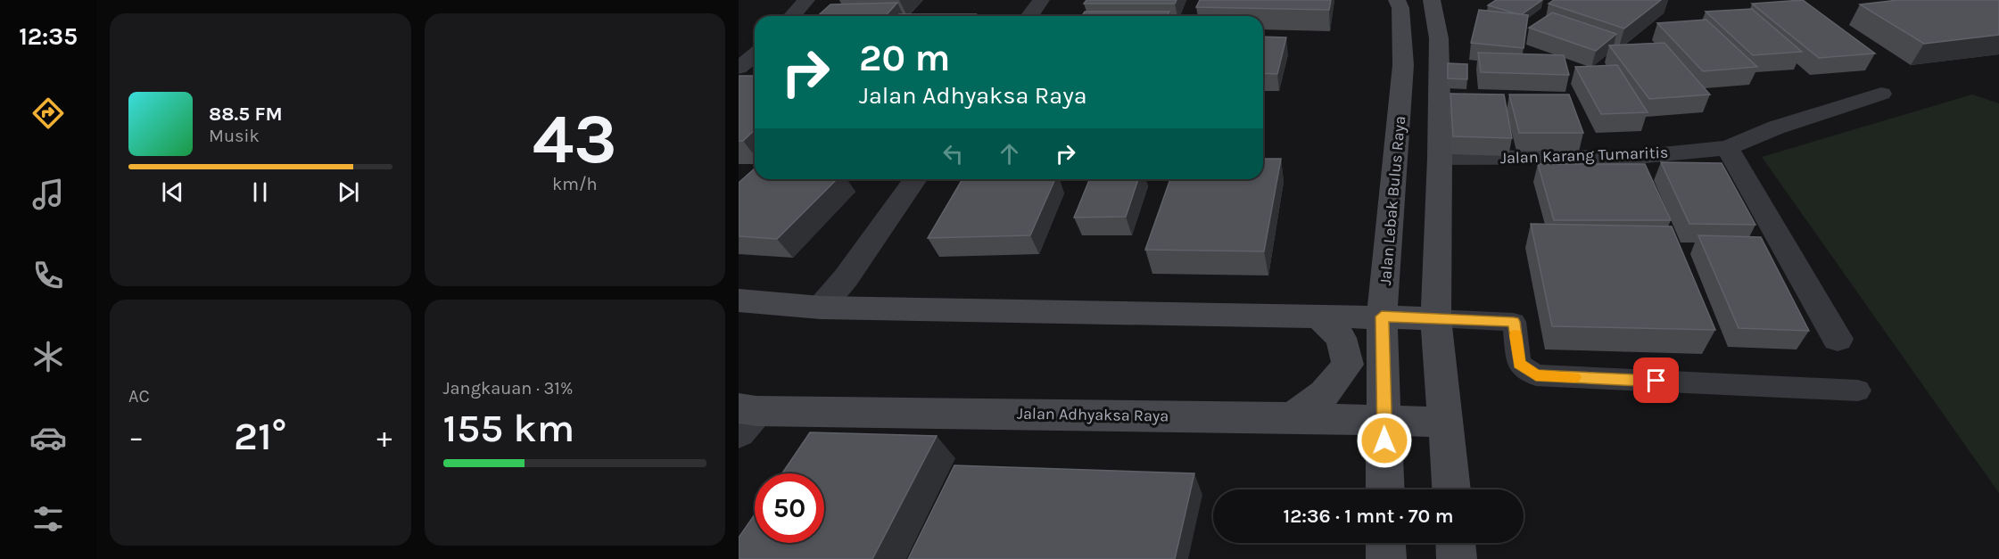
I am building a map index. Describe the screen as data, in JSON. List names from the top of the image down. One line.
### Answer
{"streets":{"main road":["Jalan Lebak Bulus Raya","Jalan Adhyaksa Raya"],"street":["Jalan Karang Tumaritis"]},"crossings":[["Jalan Lebak Bulus Raya","Jalan Adhyaksa Raya"]],"page":{"tabs":"12:35","tile":[["43","km/h"],"AC",["Jangkauan · 31%","155 km"]],"turn":["20 m","Jalan Adhyaksa Raya"],"song":["88.5 FM","Musik"],"heat":["−","21°","+"],"limit":"50","trip":"12:36 · 1 mnt · 70 m"}}
